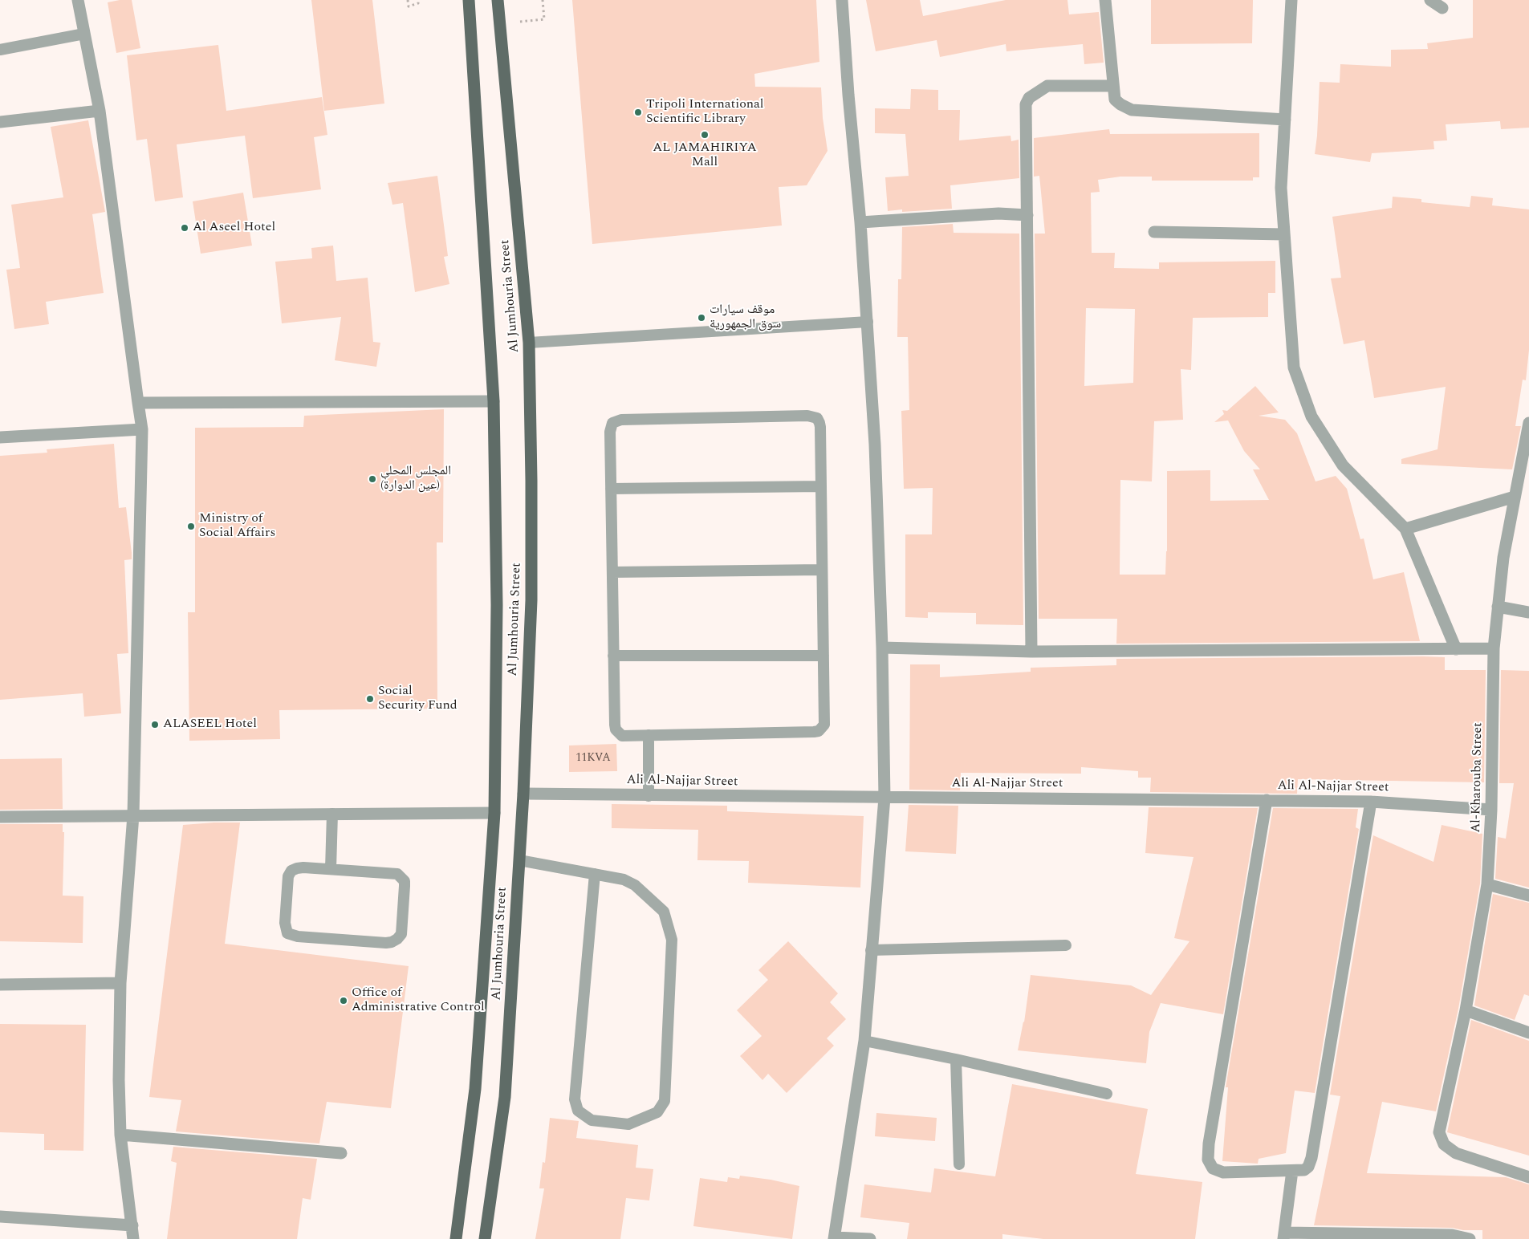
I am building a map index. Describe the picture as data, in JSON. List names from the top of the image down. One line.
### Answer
{"streets":{"main road":["Al Jumhouria Street"],"street":["Al-Kharouba Street","Ali Al-Najjar Street"]},"crossings":[["Al Jumhouria Street","Ali Al-Najjar Street"],["Al-Kharouba Street","Ali Al-Najjar Street"]],"places":["Tripoli International Scientific Library","AL JAMAHIRIYA Mall","Al Aseel Hotel","موقف سيارات سوق الجمهورية","المجلس المحلي (عين الدوارة)","Ministry of Social Affairs","Social Security Fund","ALASEEL Hotel","Office of Administrative Control"],"house_numbers":["11KVA"]}
